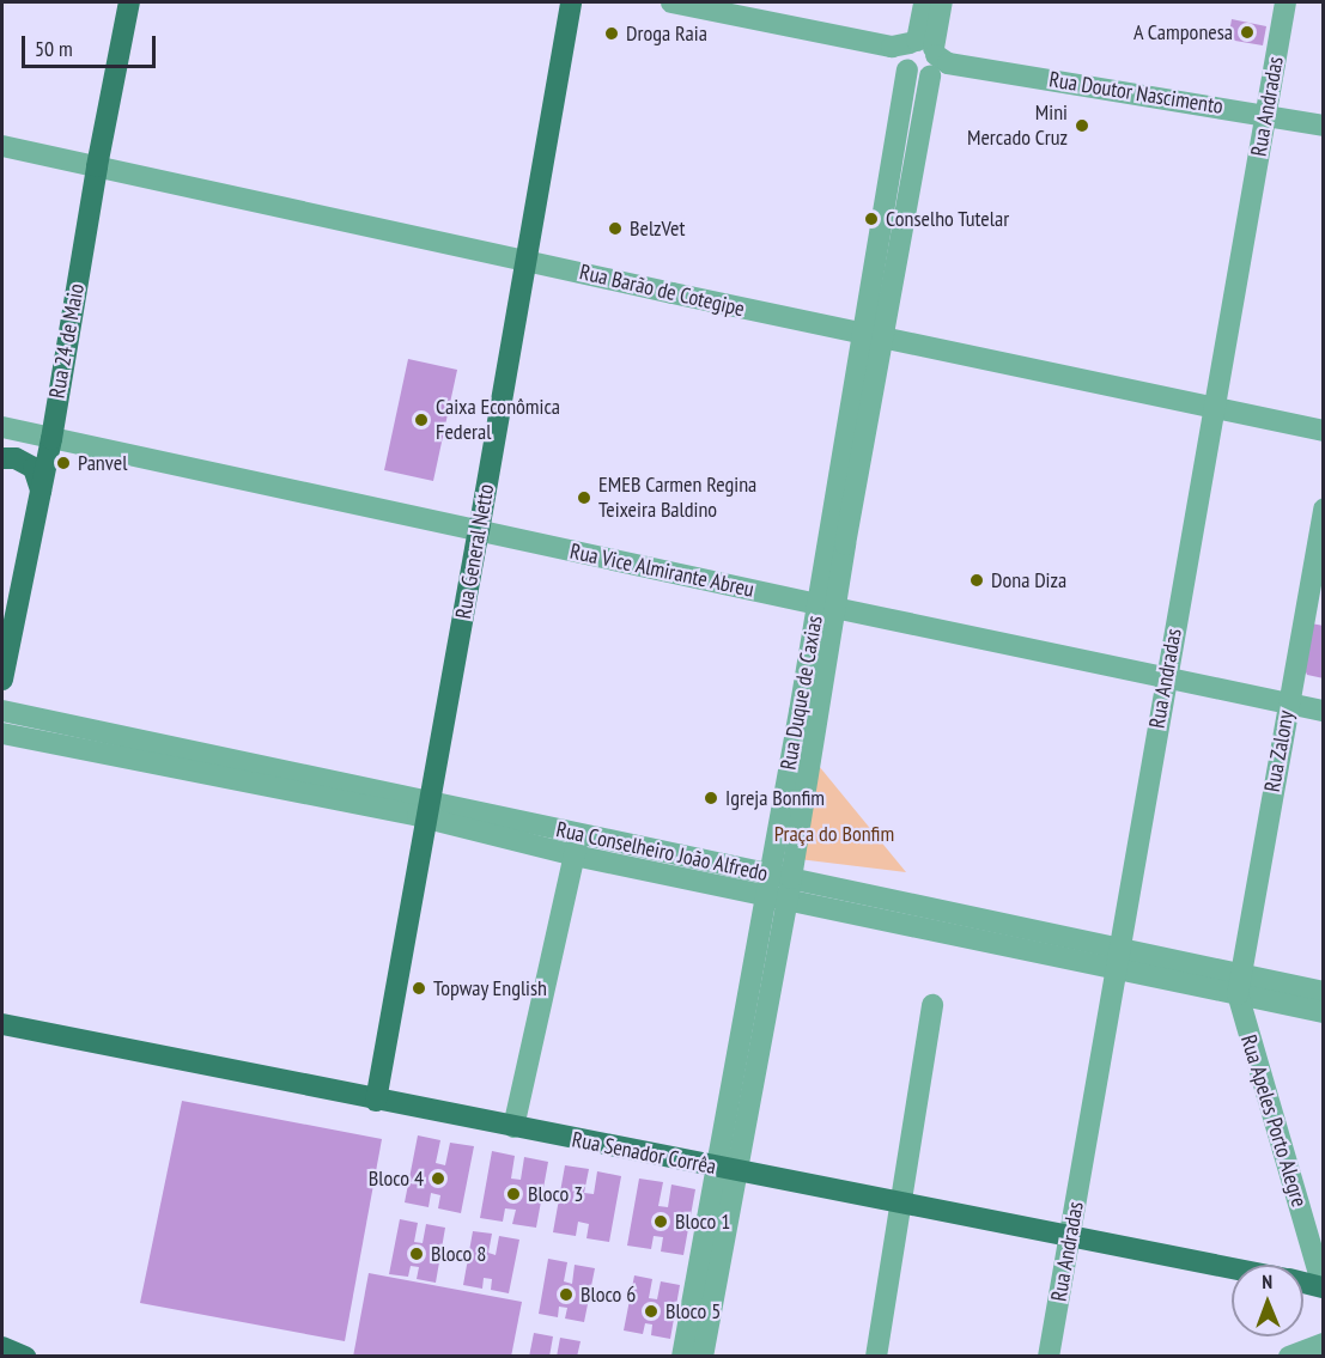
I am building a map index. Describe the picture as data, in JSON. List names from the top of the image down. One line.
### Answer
{"streets":{"main road":["Rua 24 de Maio","Rua General Netto","Rua Senador Corrêa"],"street":["Rua Doutor Nascimento","Rua Andradas","Rua Barão de Cotegipe","Rua Vice Almirante Abreu","Rua Duque de Caxias","Rua Zalony","Rua Conselheiro João Alfredo","Rua Apeles Porto Alegre"]},"crossings":[["Rua Doutor Nascimento","Rua Andradas"],["Rua Doutor Nascimento","Rua Duque de Caxias"],["Rua Andradas","Rua Barão de Cotegipe"],["Rua Andradas","Rua Vice Almirante Abreu"],["Rua Andradas","Rua Conselheiro João Alfredo"],["Rua Andradas","Rua Senador Corrêa"],["Rua Barão de Cotegipe","Rua 24 de Maio"],["Rua Barão de Cotegipe","Rua General Netto"],["Rua Barão de Cotegipe","Rua Duque de Caxias"],["Rua 24 de Maio","Rua Vice Almirante Abreu"],["Rua General Netto","Rua Vice Almirante Abreu"],["Rua General Netto","Rua Conselheiro João Alfredo"],["Rua General Netto","Rua Senador Corrêa"],["Rua Vice Almirante Abreu","Rua Duque de Caxias"],["Rua Vice Almirante Abreu","Rua Zalony"],["Rua Duque de Caxias","Rua Conselheiro João Alfredo"],["Rua Duque de Caxias","Rua Senador Corrêa"],["Rua Zalony","Rua Conselheiro João Alfredo"],["Rua Zalony","Rua Apeles Porto Alegre"],["Rua Conselheiro João Alfredo","Rua Apeles Porto Alegre"],["Rua Apeles Porto Alegre","Rua Senador Corrêa"]],"parks":["Praça do Bonfim"],"places":["A Camponesa","Droga Raia","Mini Mercado Cruz","Conselho Tutelar","BelzVet","Caixa Econômica Federal","Panvel","EMEB Carmen Regina Teixeira Baldino","Dona Diza","Igreja Bonfim","Topway English","Bloco 4","Bloco 3","Bloco 1","Bloco 8","Bloco 6","Bloco 5"],"scale_bar":"50 m","north":"top"}
